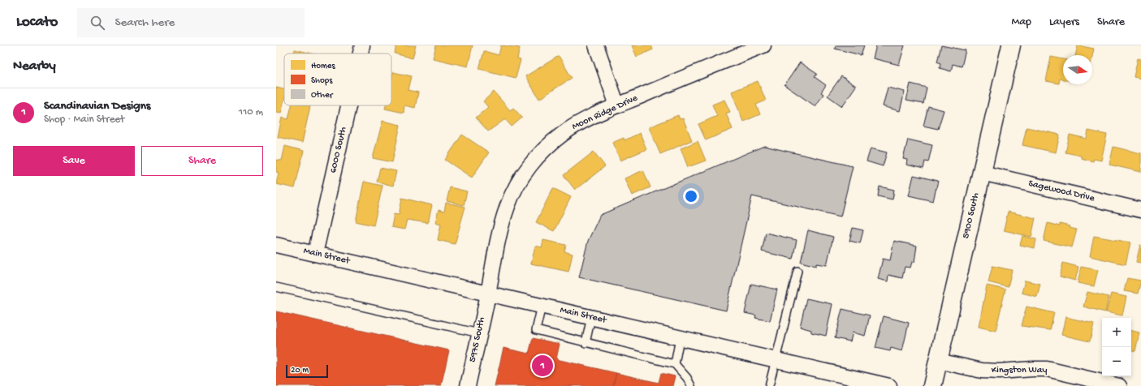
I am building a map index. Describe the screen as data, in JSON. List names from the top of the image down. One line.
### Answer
{"streets":{"street":["Moon Ridge Drive","6000 South","Sagewood Drive","5900 South","Main Street","5975 South","Kingston Way"]},"crossings":[["Moon Ridge Drive","Main Street"],["Moon Ridge Drive","5975 South"],["6000 South","Main Street"],["Sagewood Drive","5900 South"],["5900 South","Kingston Way"],["Main Street","5975 South"]],"legend":["Homes","Shops","Other"],"scale_bar":"20 m","north":"right","page":{"header":"Locato","search":"Search here","nav":["Map","Layers","Share"],"heading":"Nearby","list":[{"mark":"1","name":"Scandinavian Designs","note":"Shop · Main Street","value":"110 m"}],"buttons":["Save","Share"],"map_buttons":["+","−"],"pins":"1","scale":"20 m"}}
